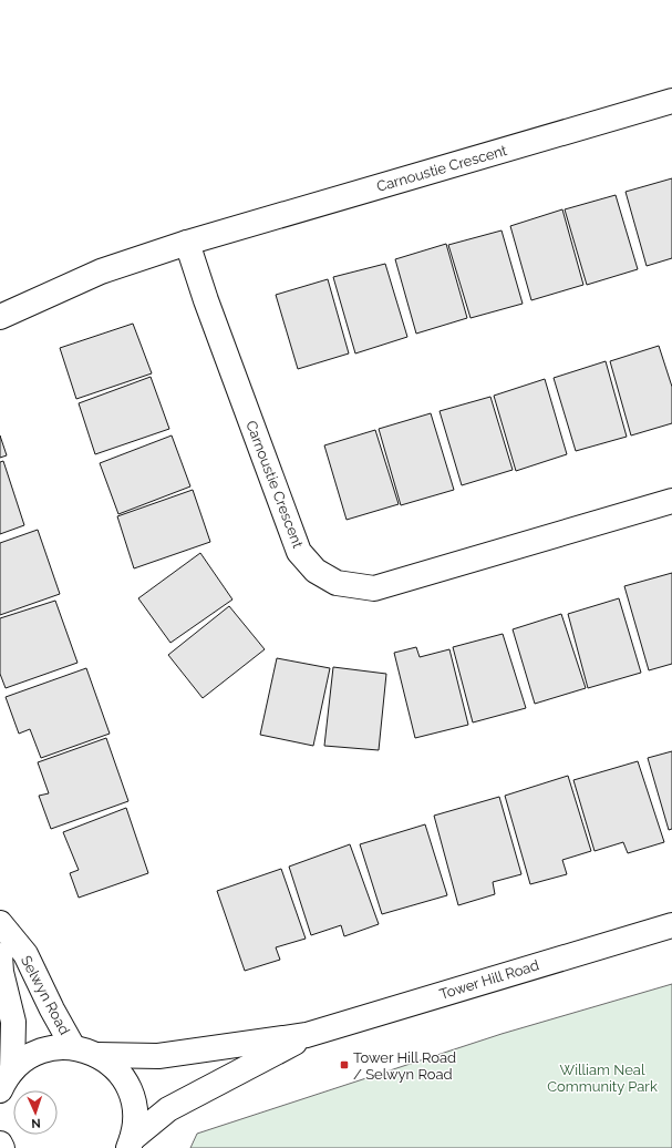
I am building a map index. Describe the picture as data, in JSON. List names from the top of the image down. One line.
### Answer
{"streets":{"street":["Carnoustie Crescent","Tower Hill Road","Selwyn Road"]},"parks":["William Neal Community Park"],"places":{"transit":["Tower Hill Road / Selwyn Road"]},"north":"bottom"}
